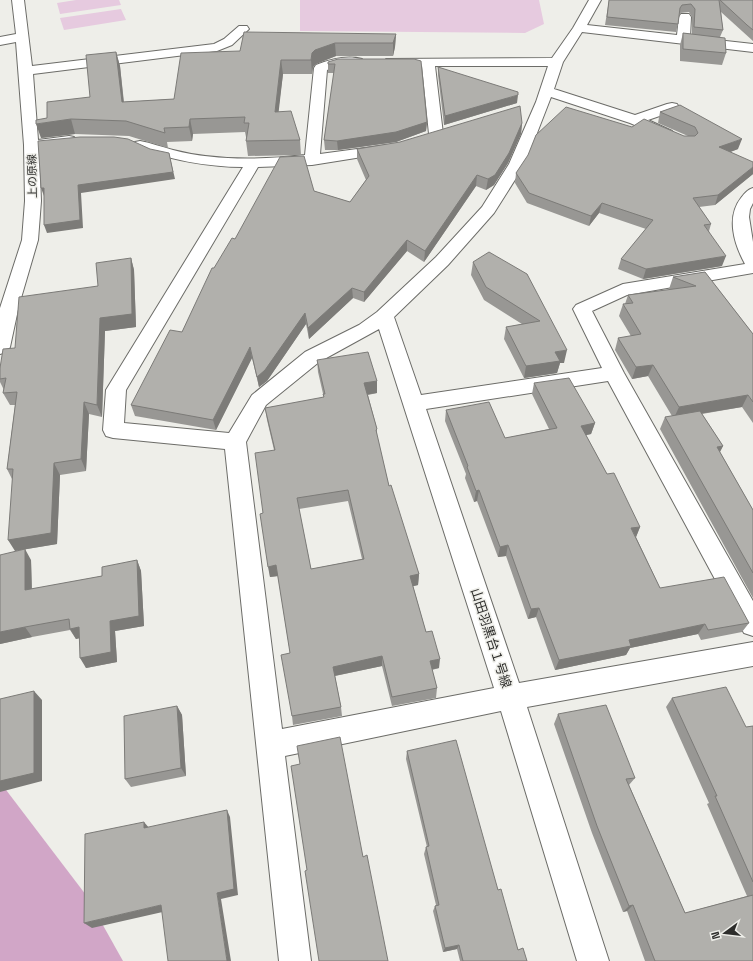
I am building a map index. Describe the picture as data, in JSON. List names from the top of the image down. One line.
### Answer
{"streets":{"street":["上の原線","山田羽黒台１号線"]},"north":"left"}
